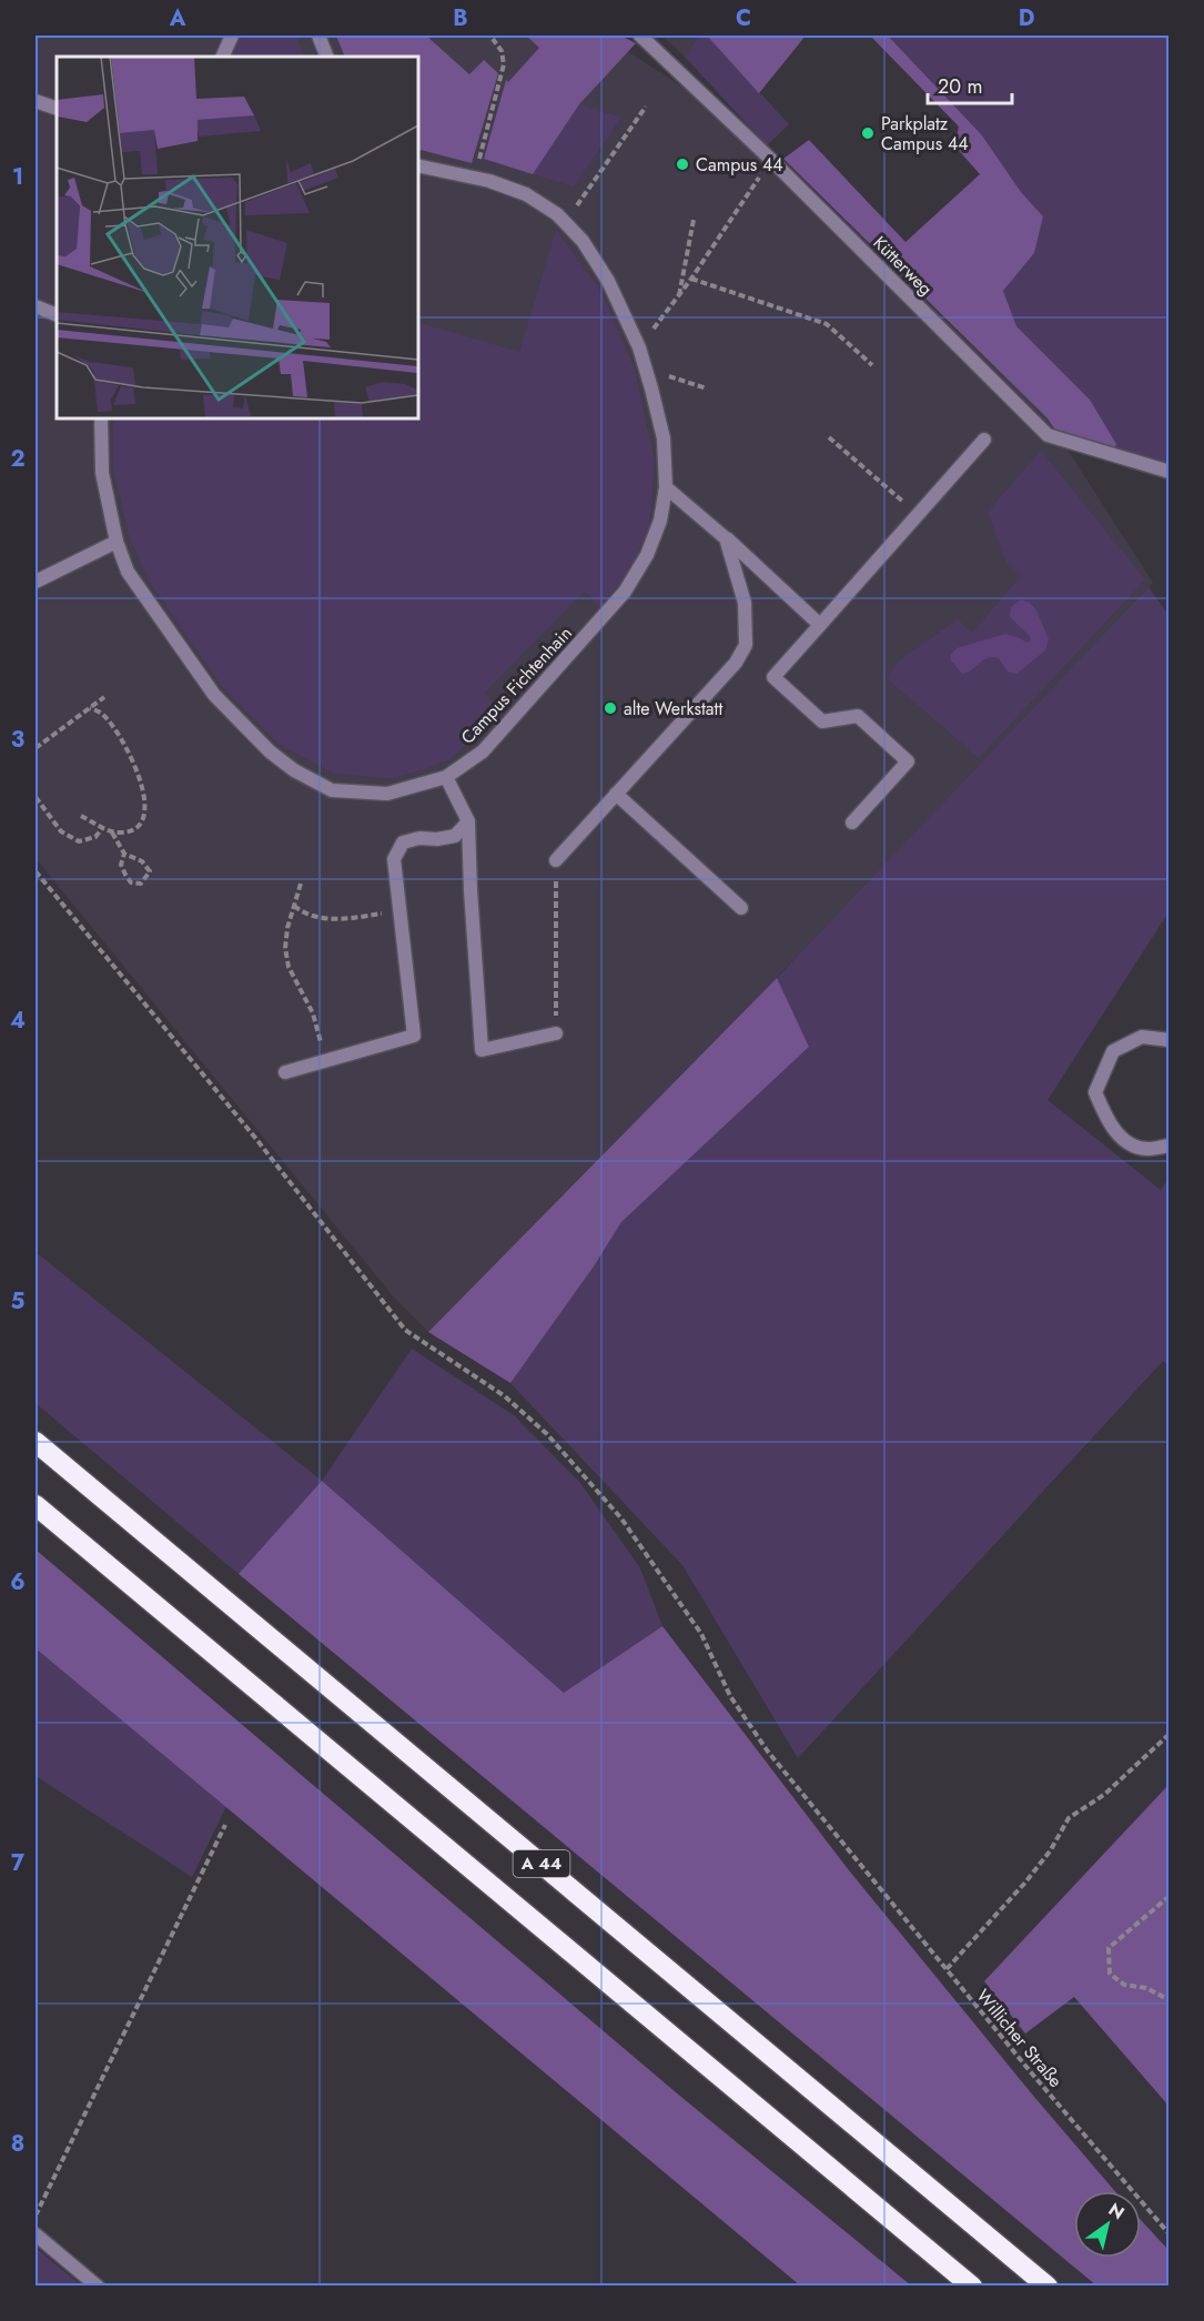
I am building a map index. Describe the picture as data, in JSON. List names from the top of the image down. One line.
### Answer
{"streets":{"highway":["A 44"],"street":["Kütterweg","Campus Fichtenhain"],"path":["Willicher Straße"]},"places":["Parkplatz Campus 44","Campus 44","alte Werkstatt"],"scale_bar":"20 m","north":"top right","grid":{"columns":["A","B","C","D"],"rows":["1","2","3","4","5","6","7","8"]}}
